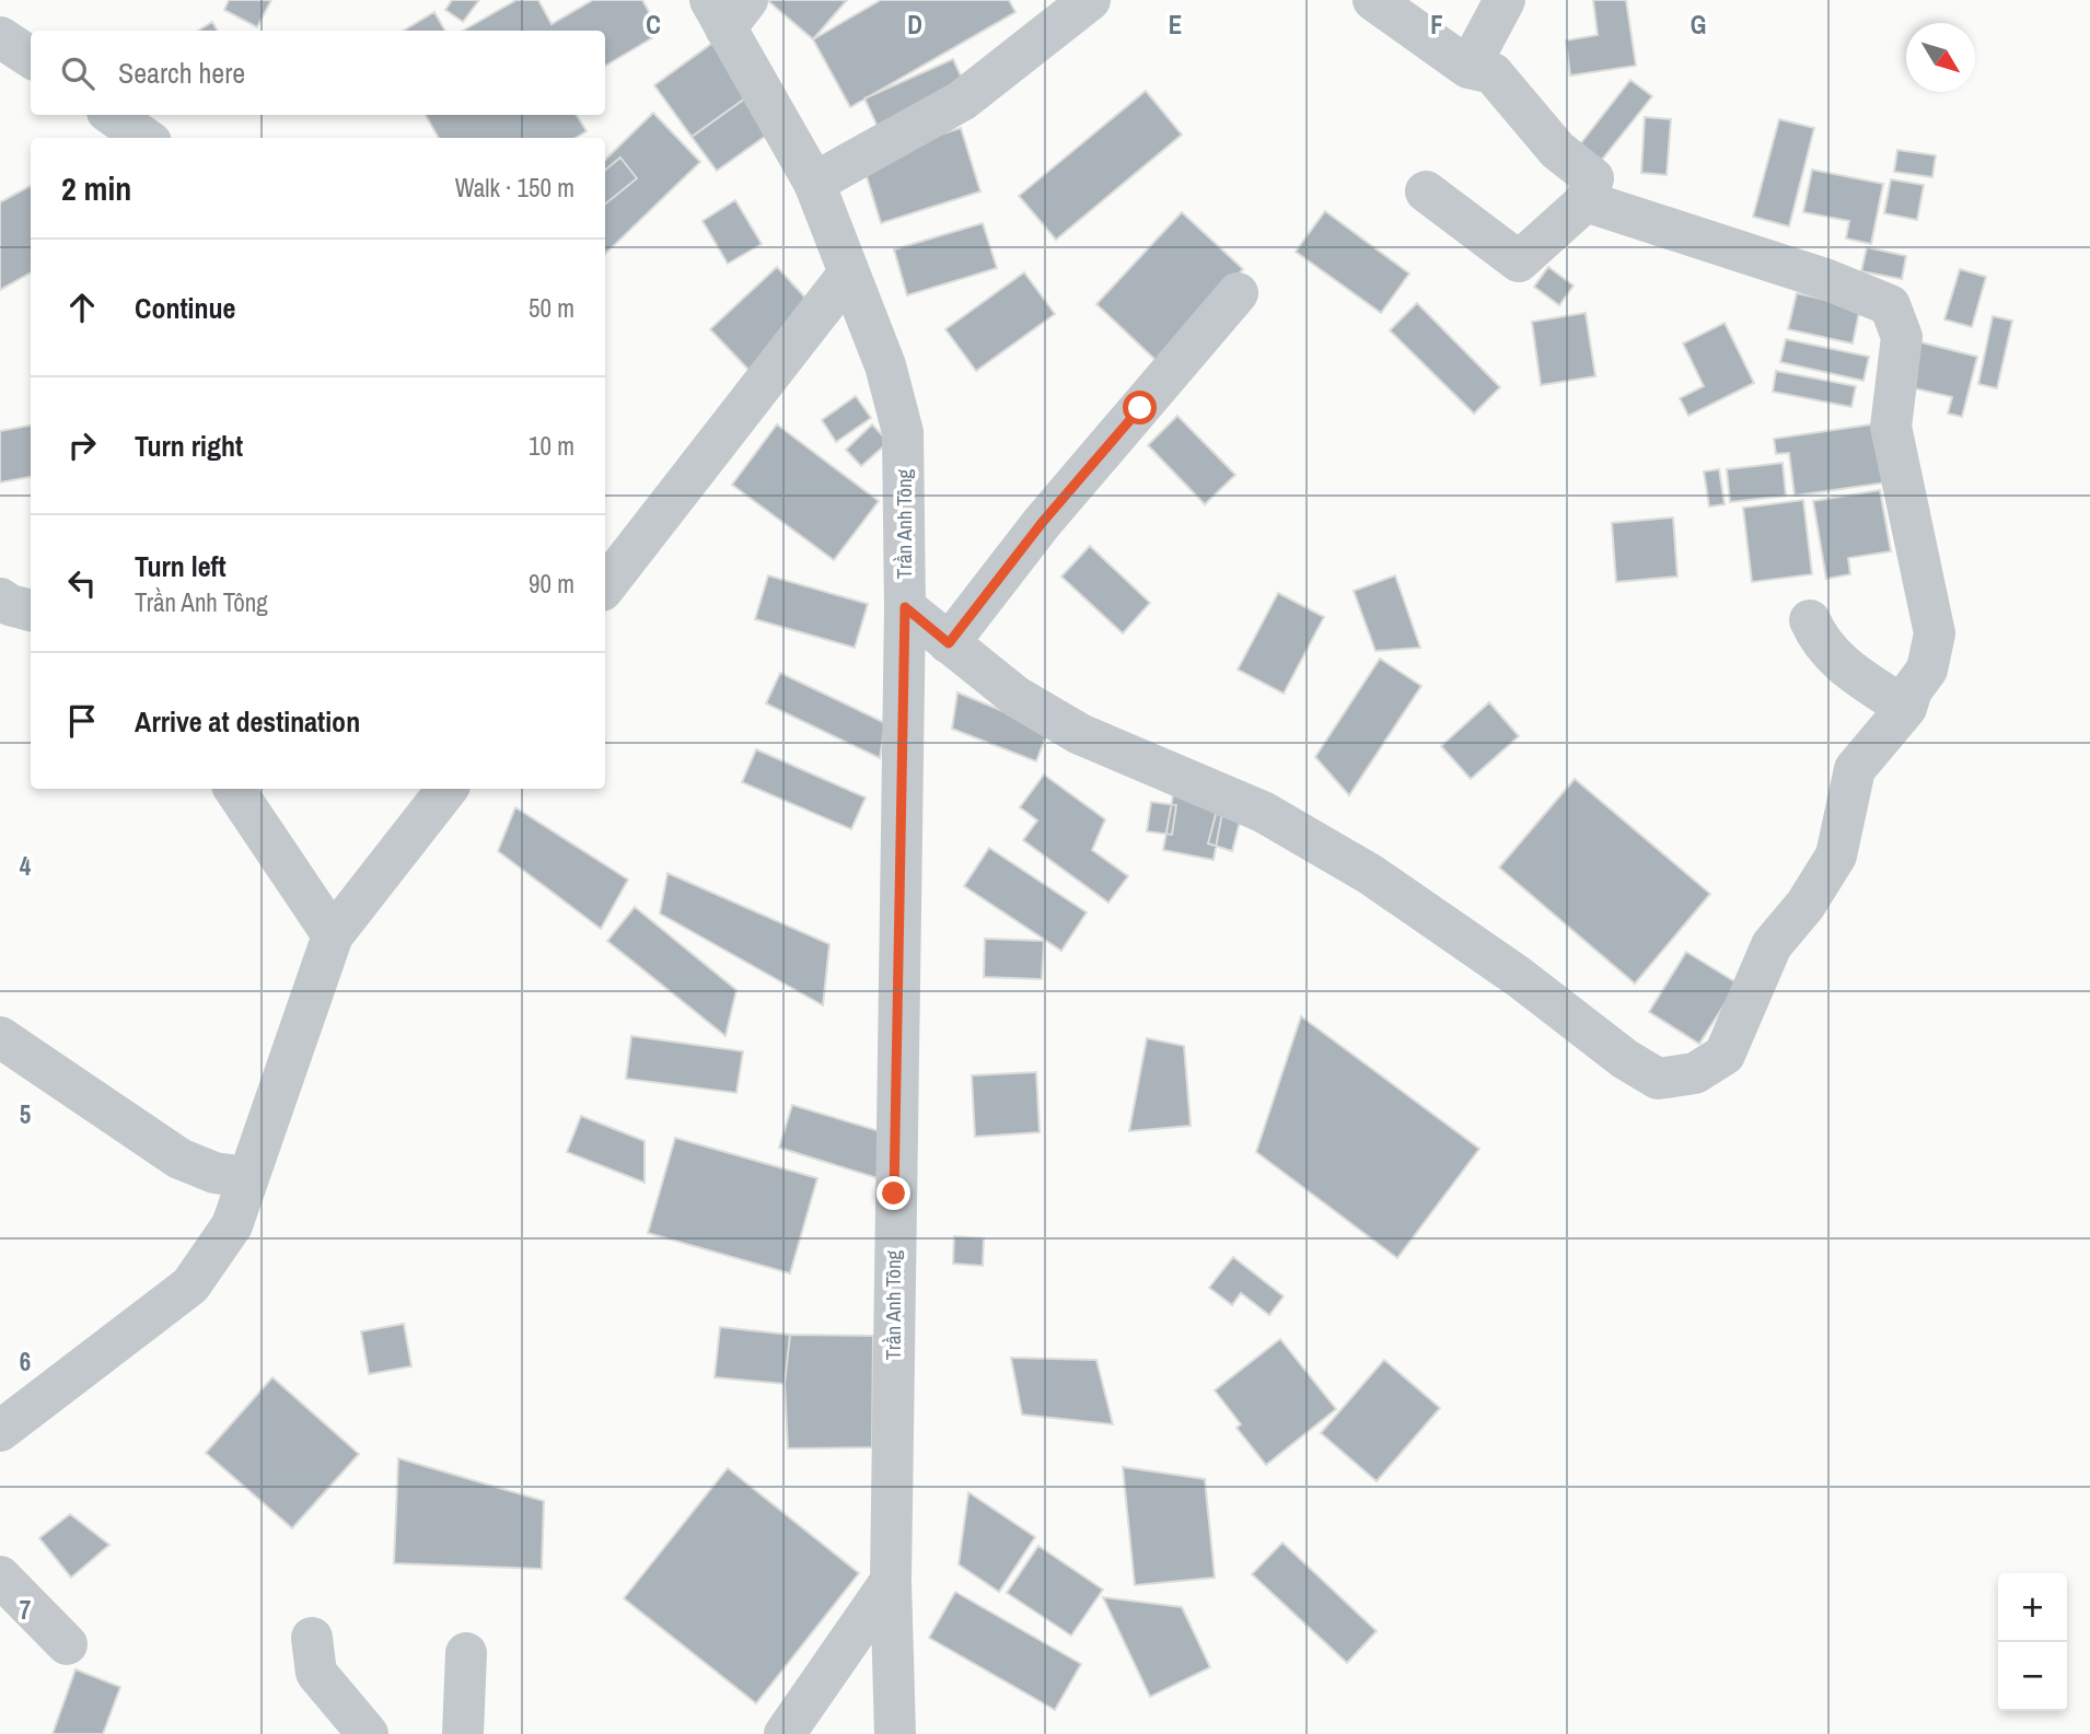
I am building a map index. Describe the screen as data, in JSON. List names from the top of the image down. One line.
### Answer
{"streets":{"street":["Trần Anh Tông"]},"north":"bottom right","page":{"search":"Search here","heading":["2 min","Walk · 150 m"],"list":[["Continue","50 m"],["Turn right","10 m"],["Turn left","Trần Anh Tông","90 m"],"Arrive at destination"],"map_buttons":["+","−"]},"grid":{"columns":["C","D","E","F","G"],"rows":["4","5","6","7"]}}
